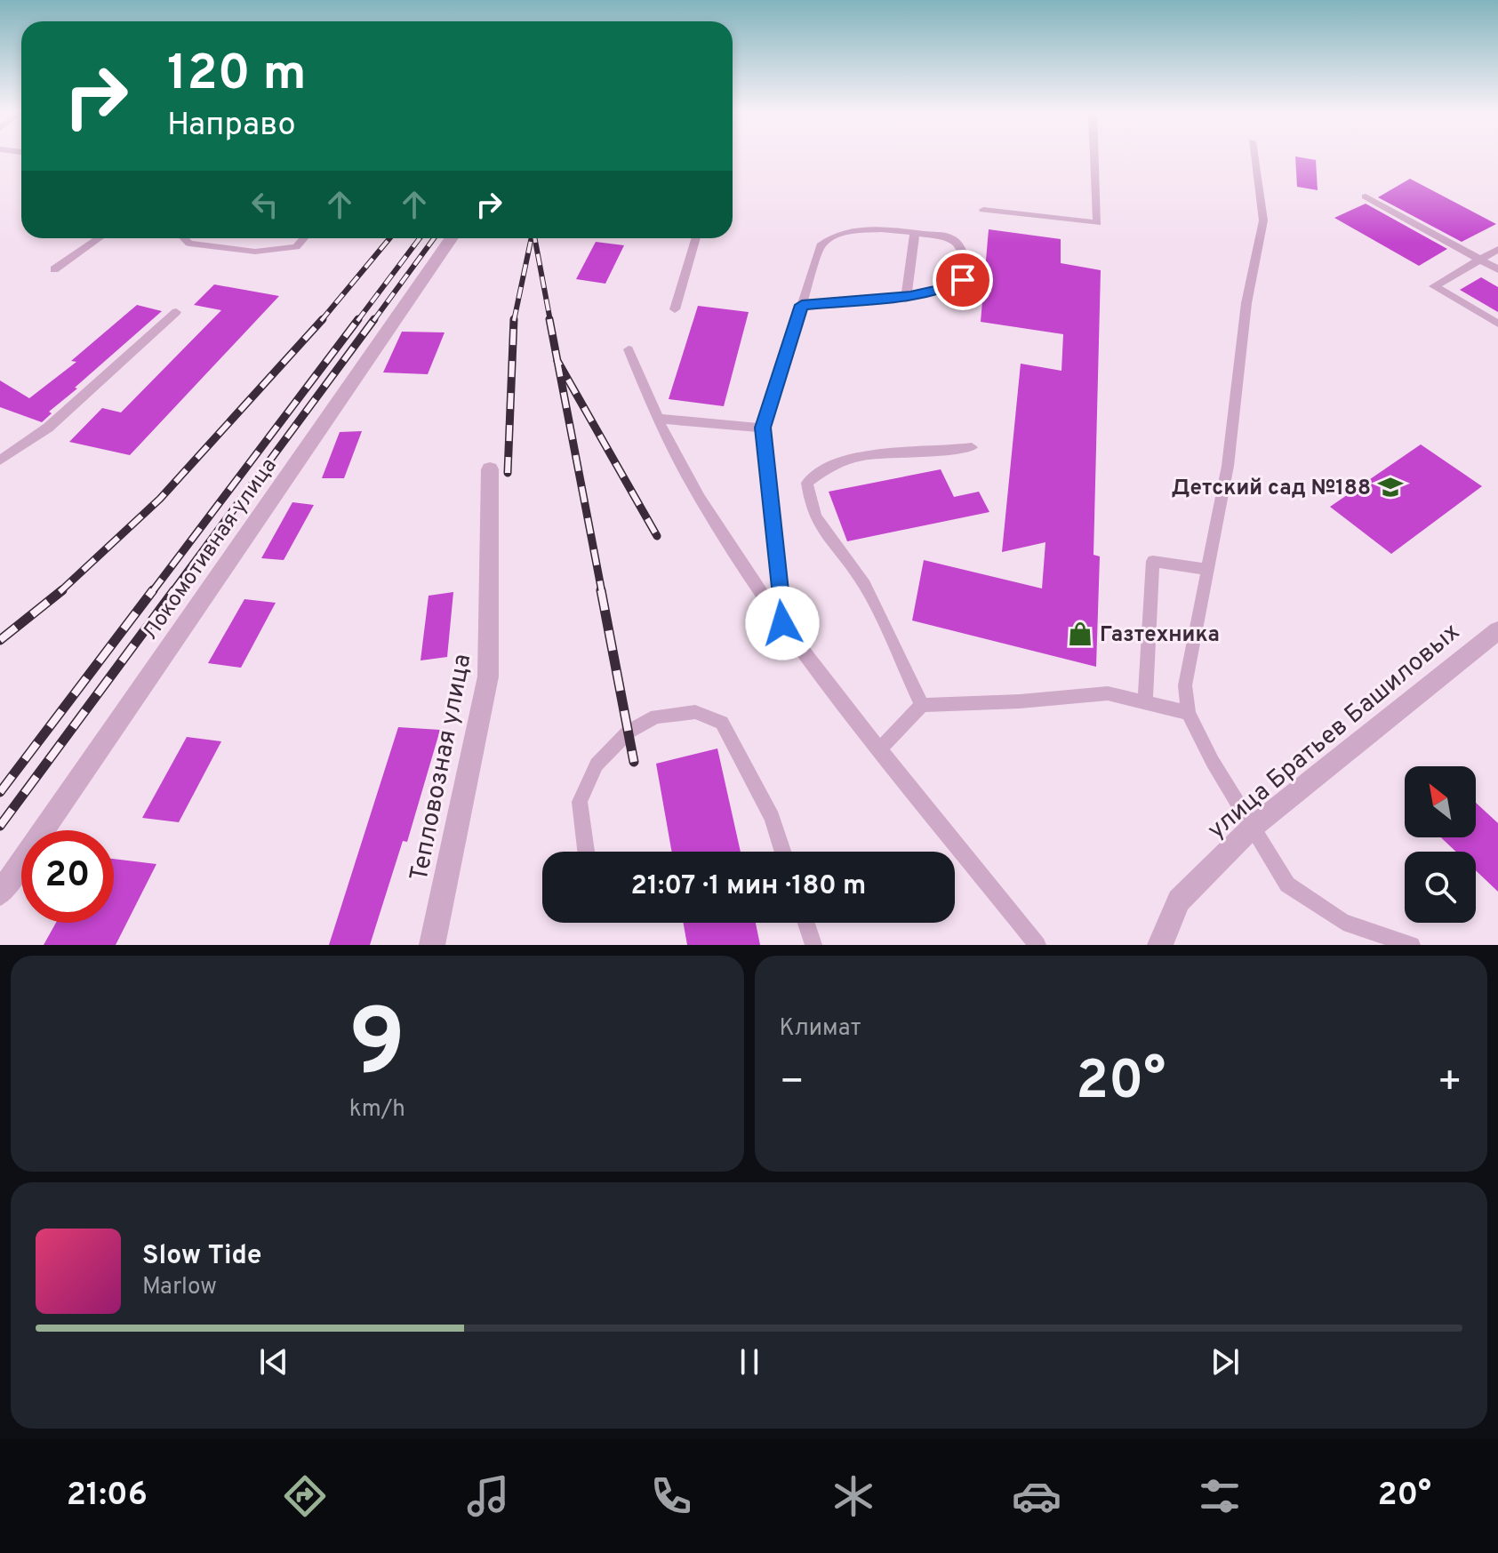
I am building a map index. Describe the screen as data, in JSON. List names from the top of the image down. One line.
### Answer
{"streets":{"street":["Локомотивная улица","улица Братьев Башиловых","Тепловозная улица"]},"places":{"school or university":["Детский сад №188"],"shop":["Газтехника"]},"north":"top left","page":{"turn":["120 m","Направо"],"limit":"20","trip":"21:07 · 1 мин · 180 m","tile":[["9","km/h"],"Климат"],"heat":["−","20°","+"],"song":["Slow Tide","Marlow"],"tabs":["21:06","20°"]}}
